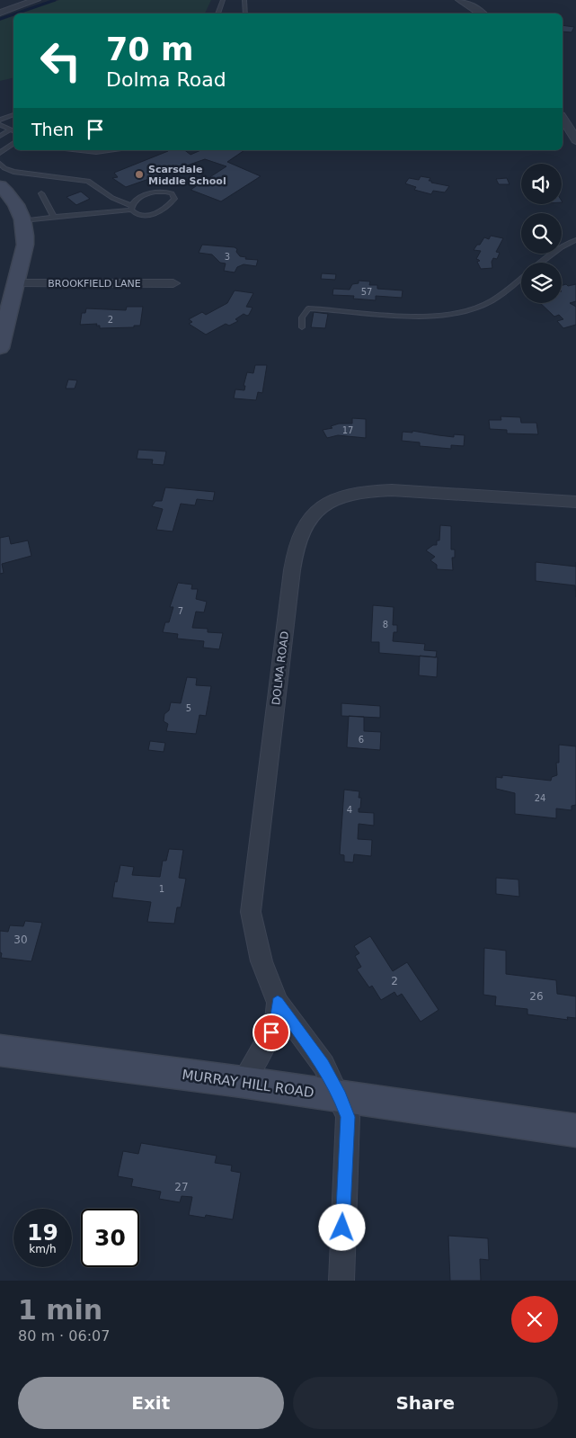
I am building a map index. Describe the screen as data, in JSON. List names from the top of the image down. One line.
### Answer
{"streets":{"street":["BROOKFIELD LANE","DOLMA ROAD","MURRAY HILL ROAD"]},"crossings":[["DOLMA ROAD","MURRAY HILL ROAD"]],"places":["Scarsdale Middle School"],"house_numbers":["3","57","2","17","7","8","5","6","24","4","1","30","2","26","27"],"page":{"turn":["70 m","Dolma Road"],"then":"Then","speed":"19 km/h","limit":"30","heading":["1 min","80 m · 06:07"],"buttons":["Exit","Share"]}}
